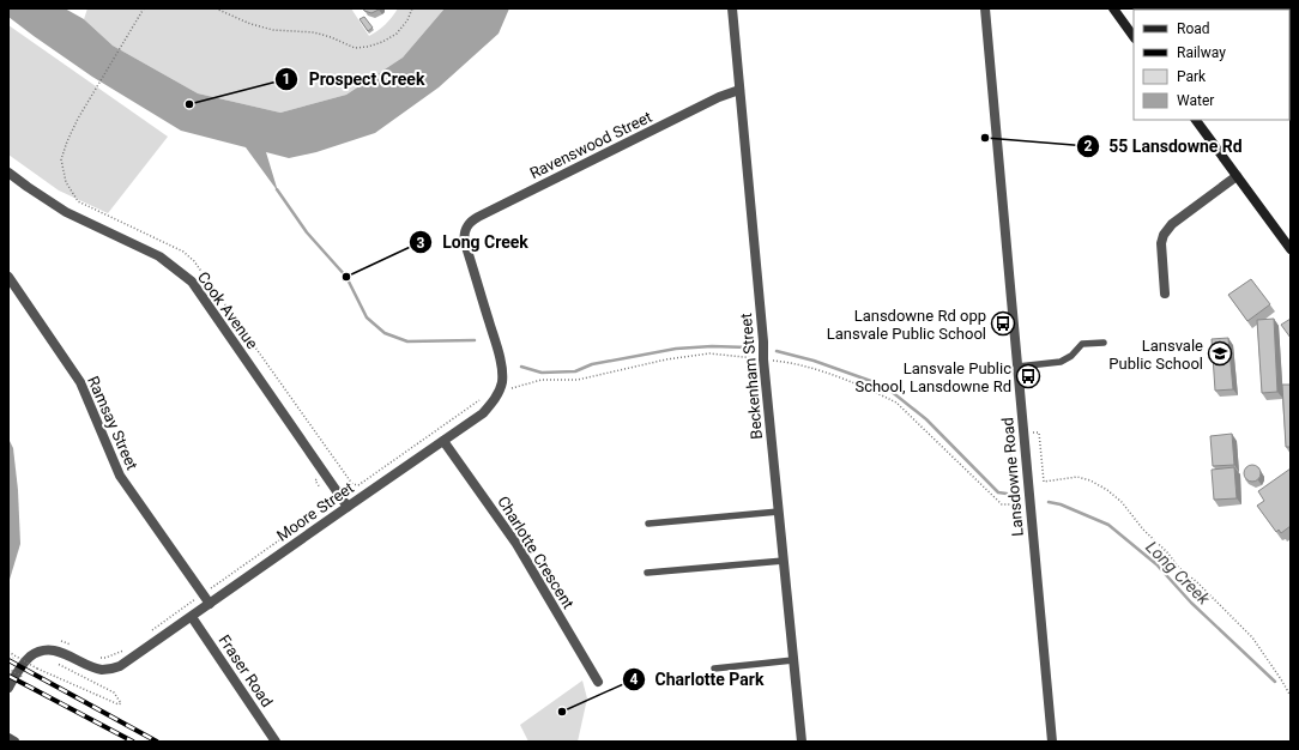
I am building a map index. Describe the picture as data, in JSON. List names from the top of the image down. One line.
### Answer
{"streets":{"street":["Ravenswood Street","Cook Avenue","Beckenham Street","Ramsay Street","Lansdowne Road","Moore Street","Charlotte Crescent","Fraser Road"]},"crossings":[["Ravenswood Street","Beckenham Street"],["Ravenswood Street","Moore Street"],["Cook Avenue","Moore Street"],["Ramsay Street","Moore Street"],["Moore Street","Charlotte Crescent"],["Moore Street","Fraser Road"]],"water":["Long Creek"],"places":{"other":["Prospect Creek","55 Lansdowne Rd","Long Creek","Charlotte Park"],"bus stop":["Lansdowne Rd opp Lansvale Public School","Lansvale Public School, Lansdowne Rd"],"school or university":["Lansvale Public School"]},"legend":["Road","Railway","Park","Water"]}
